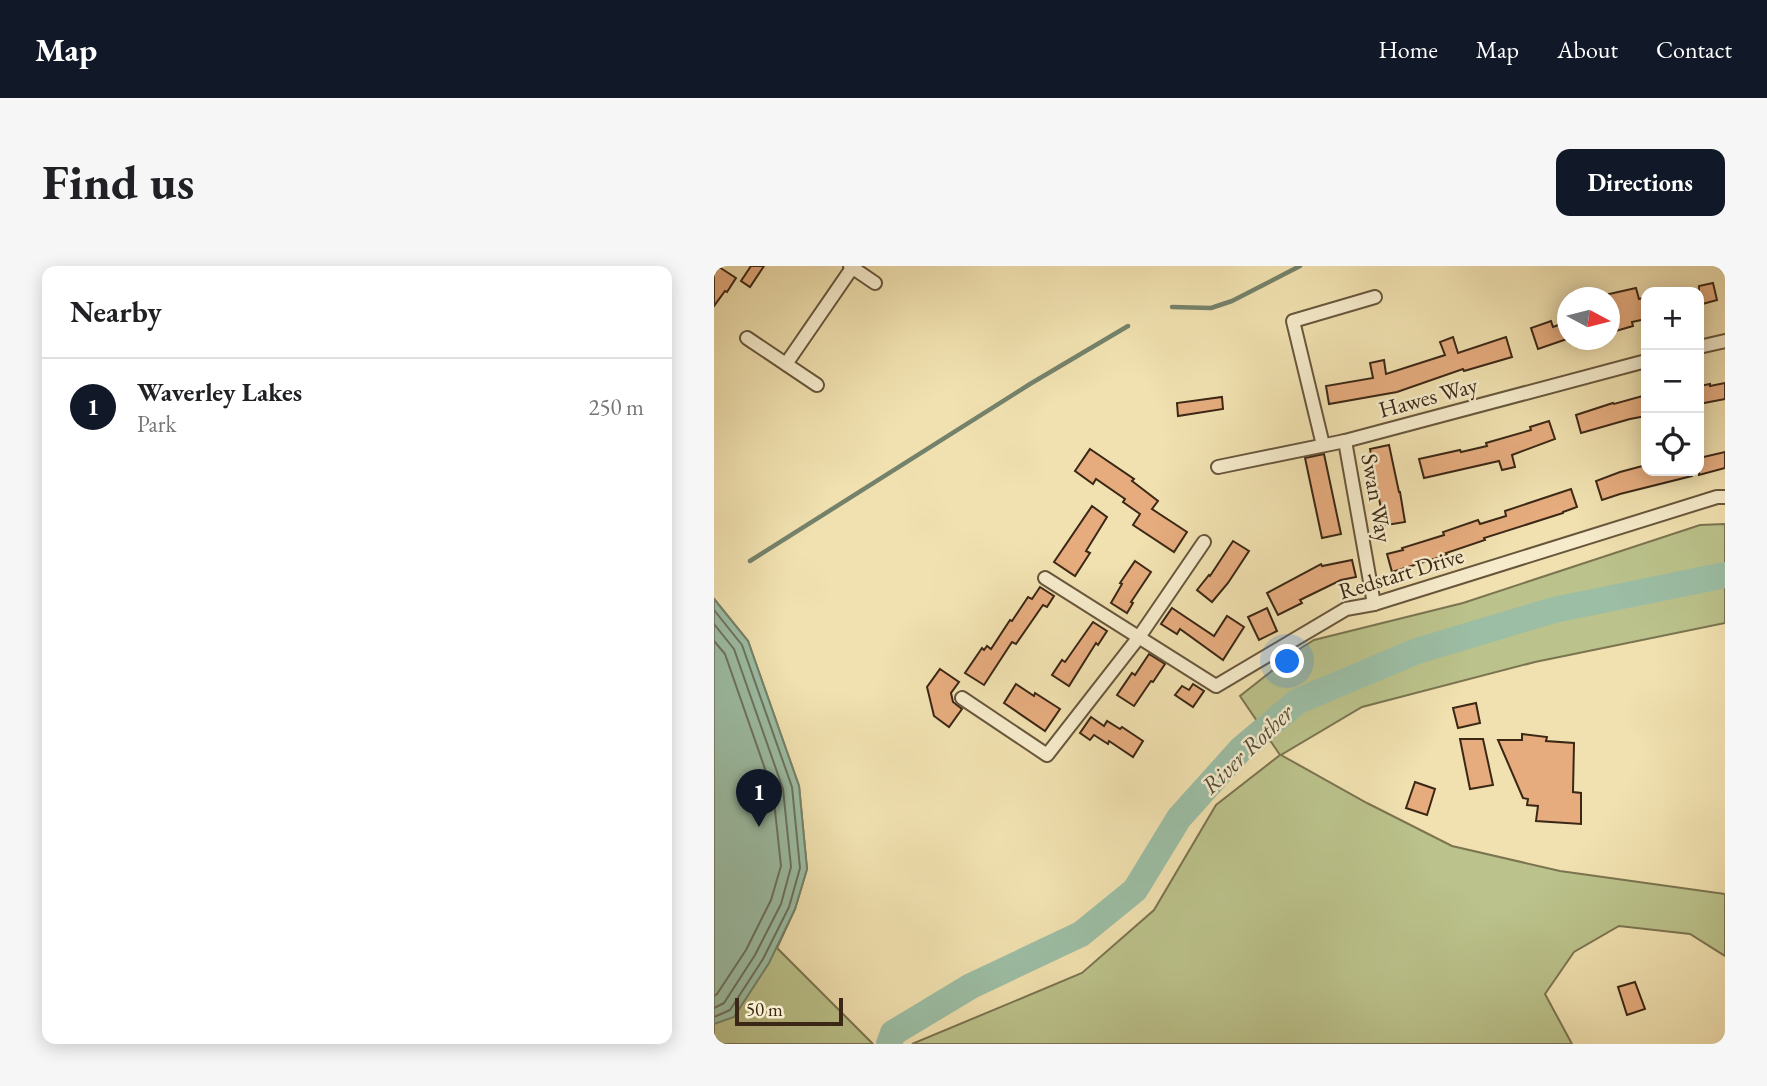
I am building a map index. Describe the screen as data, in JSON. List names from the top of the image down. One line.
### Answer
{"streets":{"street":["Hawes Way","Swan Way","Redstart Drive"]},"crossings":[["Hawes Way","Swan Way"],["Swan Way","Redstart Drive"]],"water":["River Rother"],"scale_bar":"50 m","north":"right","page":{"header":"Map","nav":["Home","Map","About","Contact"],"buttons":"Directions","title":"Find us","heading":"Nearby","map_buttons":["+","−"],"list":[{"mark":"1","name":"Waverley Lakes","note":"Park","value":"250 m"}],"pins":"1","scale":"50 m"}}
